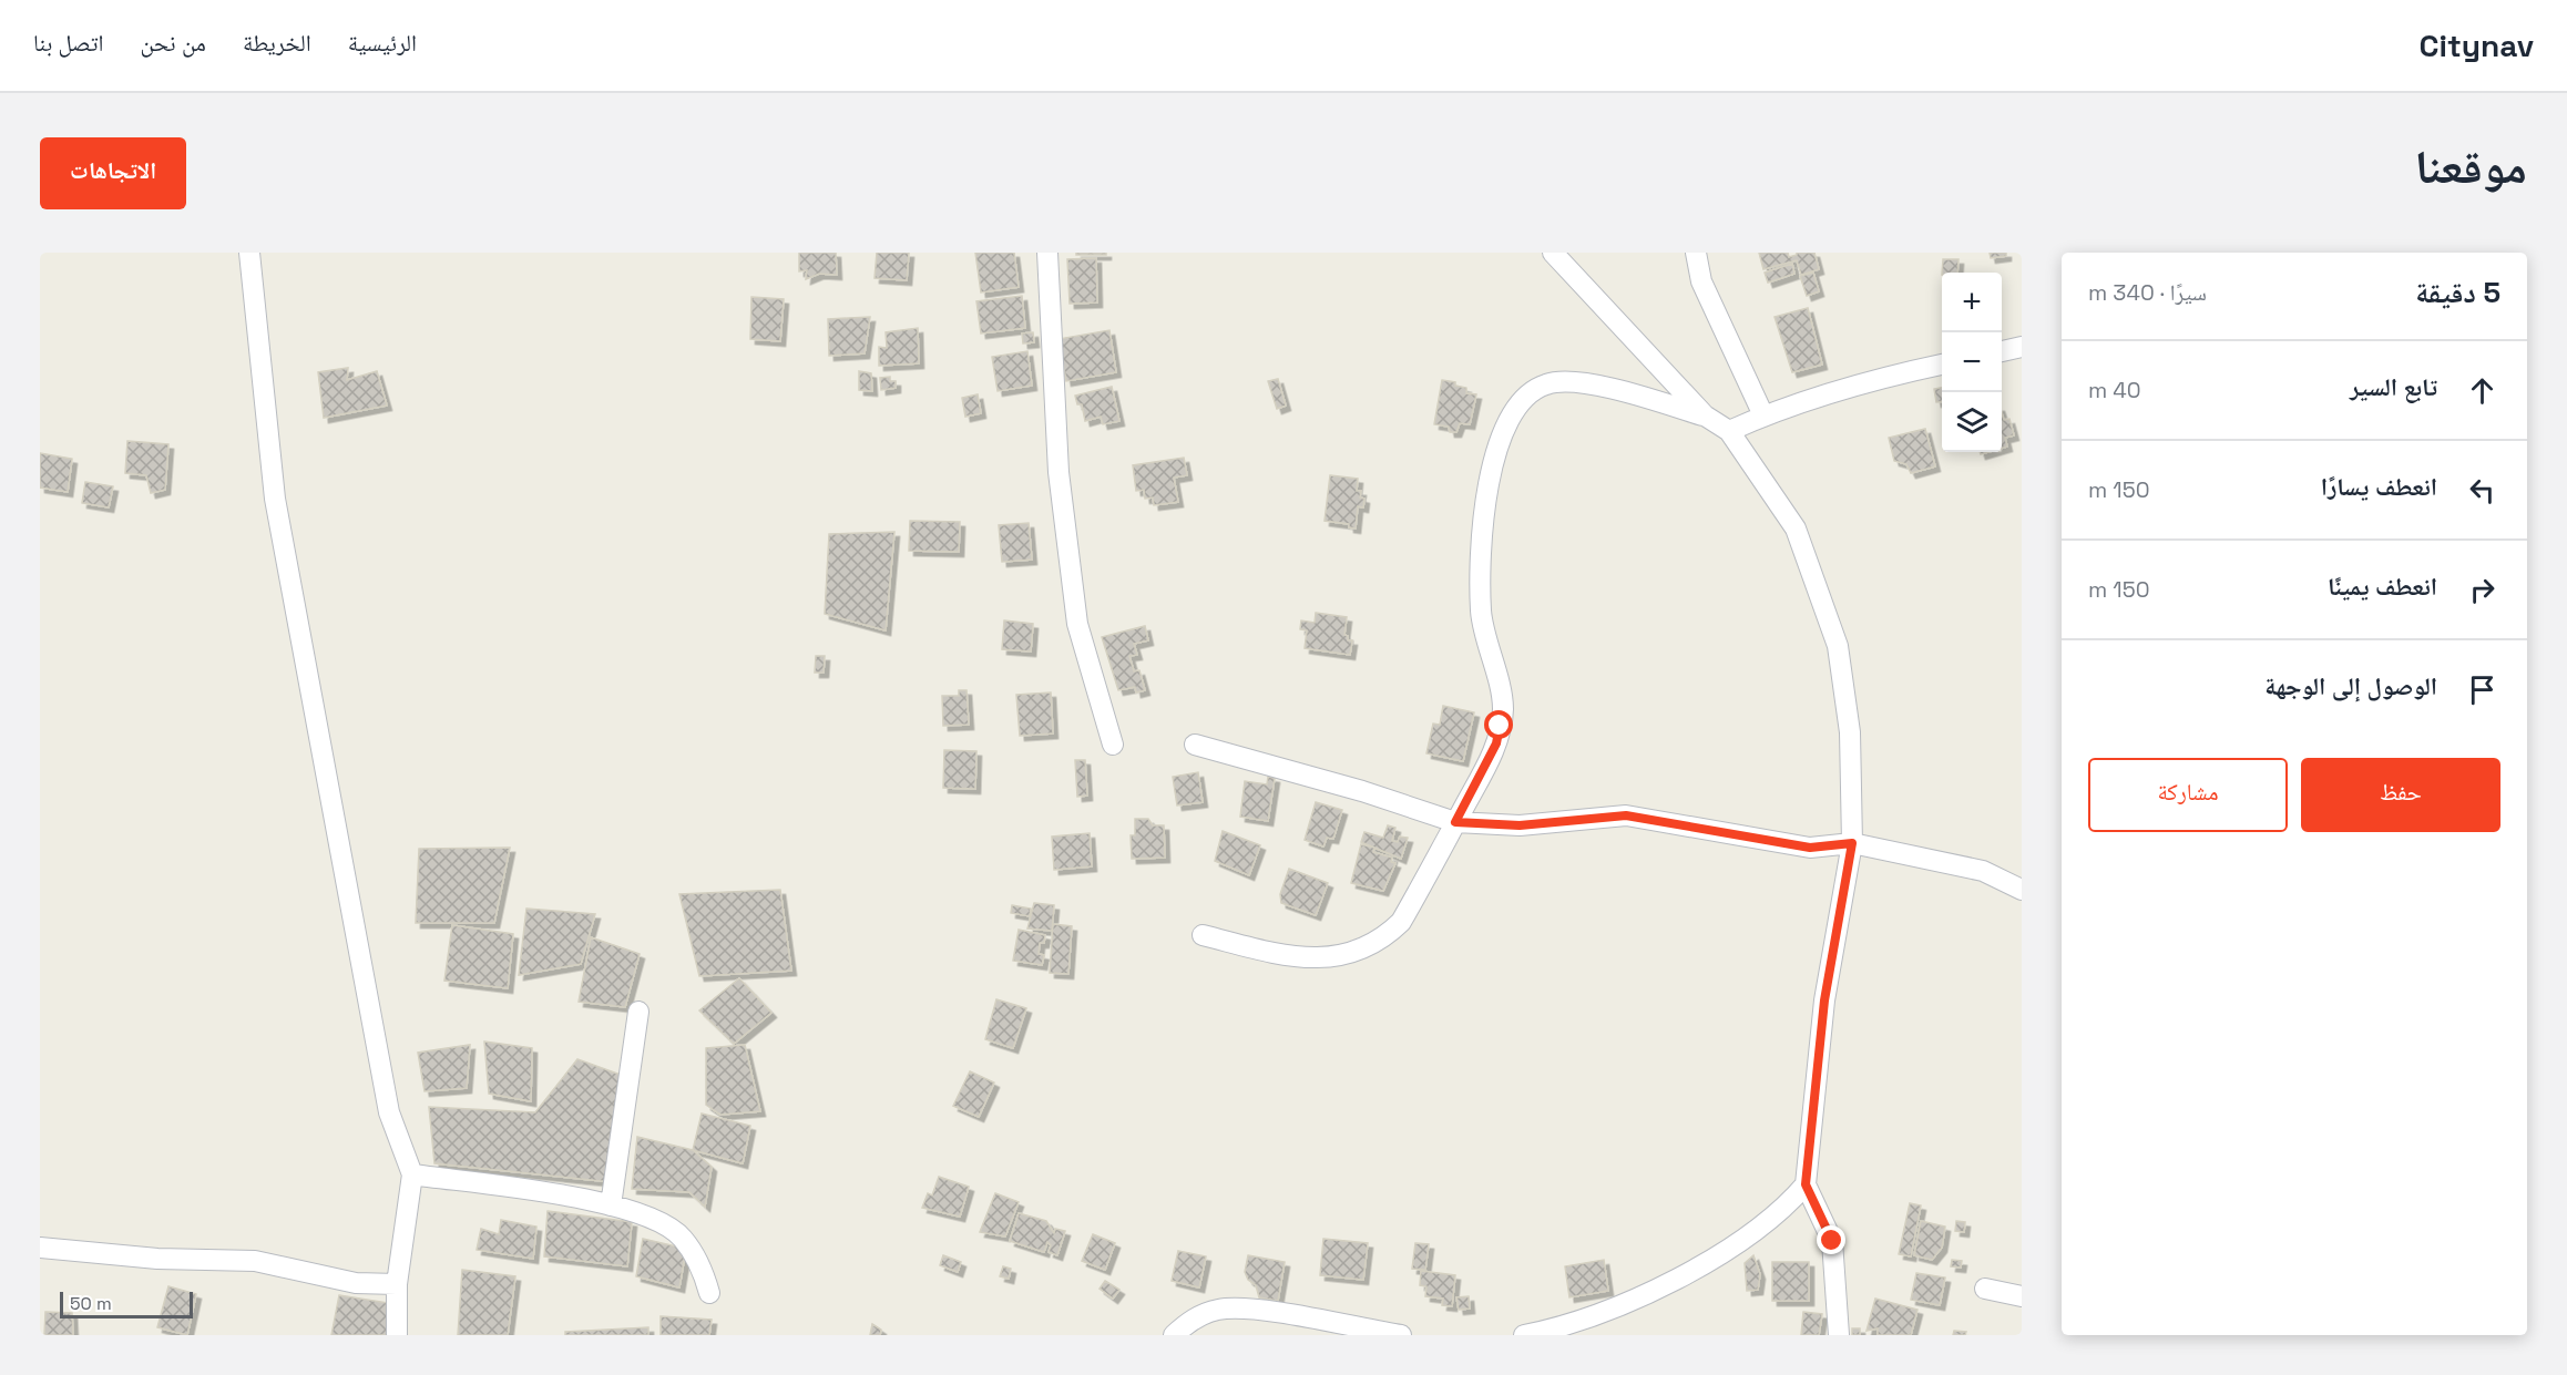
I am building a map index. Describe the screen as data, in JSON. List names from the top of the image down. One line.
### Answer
{"scale_bar":"50 m","page":{"header":"Citynav","nav":["الرئيسية","الخريطة","من نحن","اتصل بنا"],"title":"موقعنا","buttons":["الاتجاهات",["حفظ","مشاركة"]],"heading":["5 دقيقة","سيرًا · 340 m"],"map_buttons":["+","−"],"list":[["تابع السير","40 m"],["انعطف يسارًا","150 m"],["انعطف يمينًا","150 m"],"الوصول إلى الوجهة"],"scale":"50 m"}}
